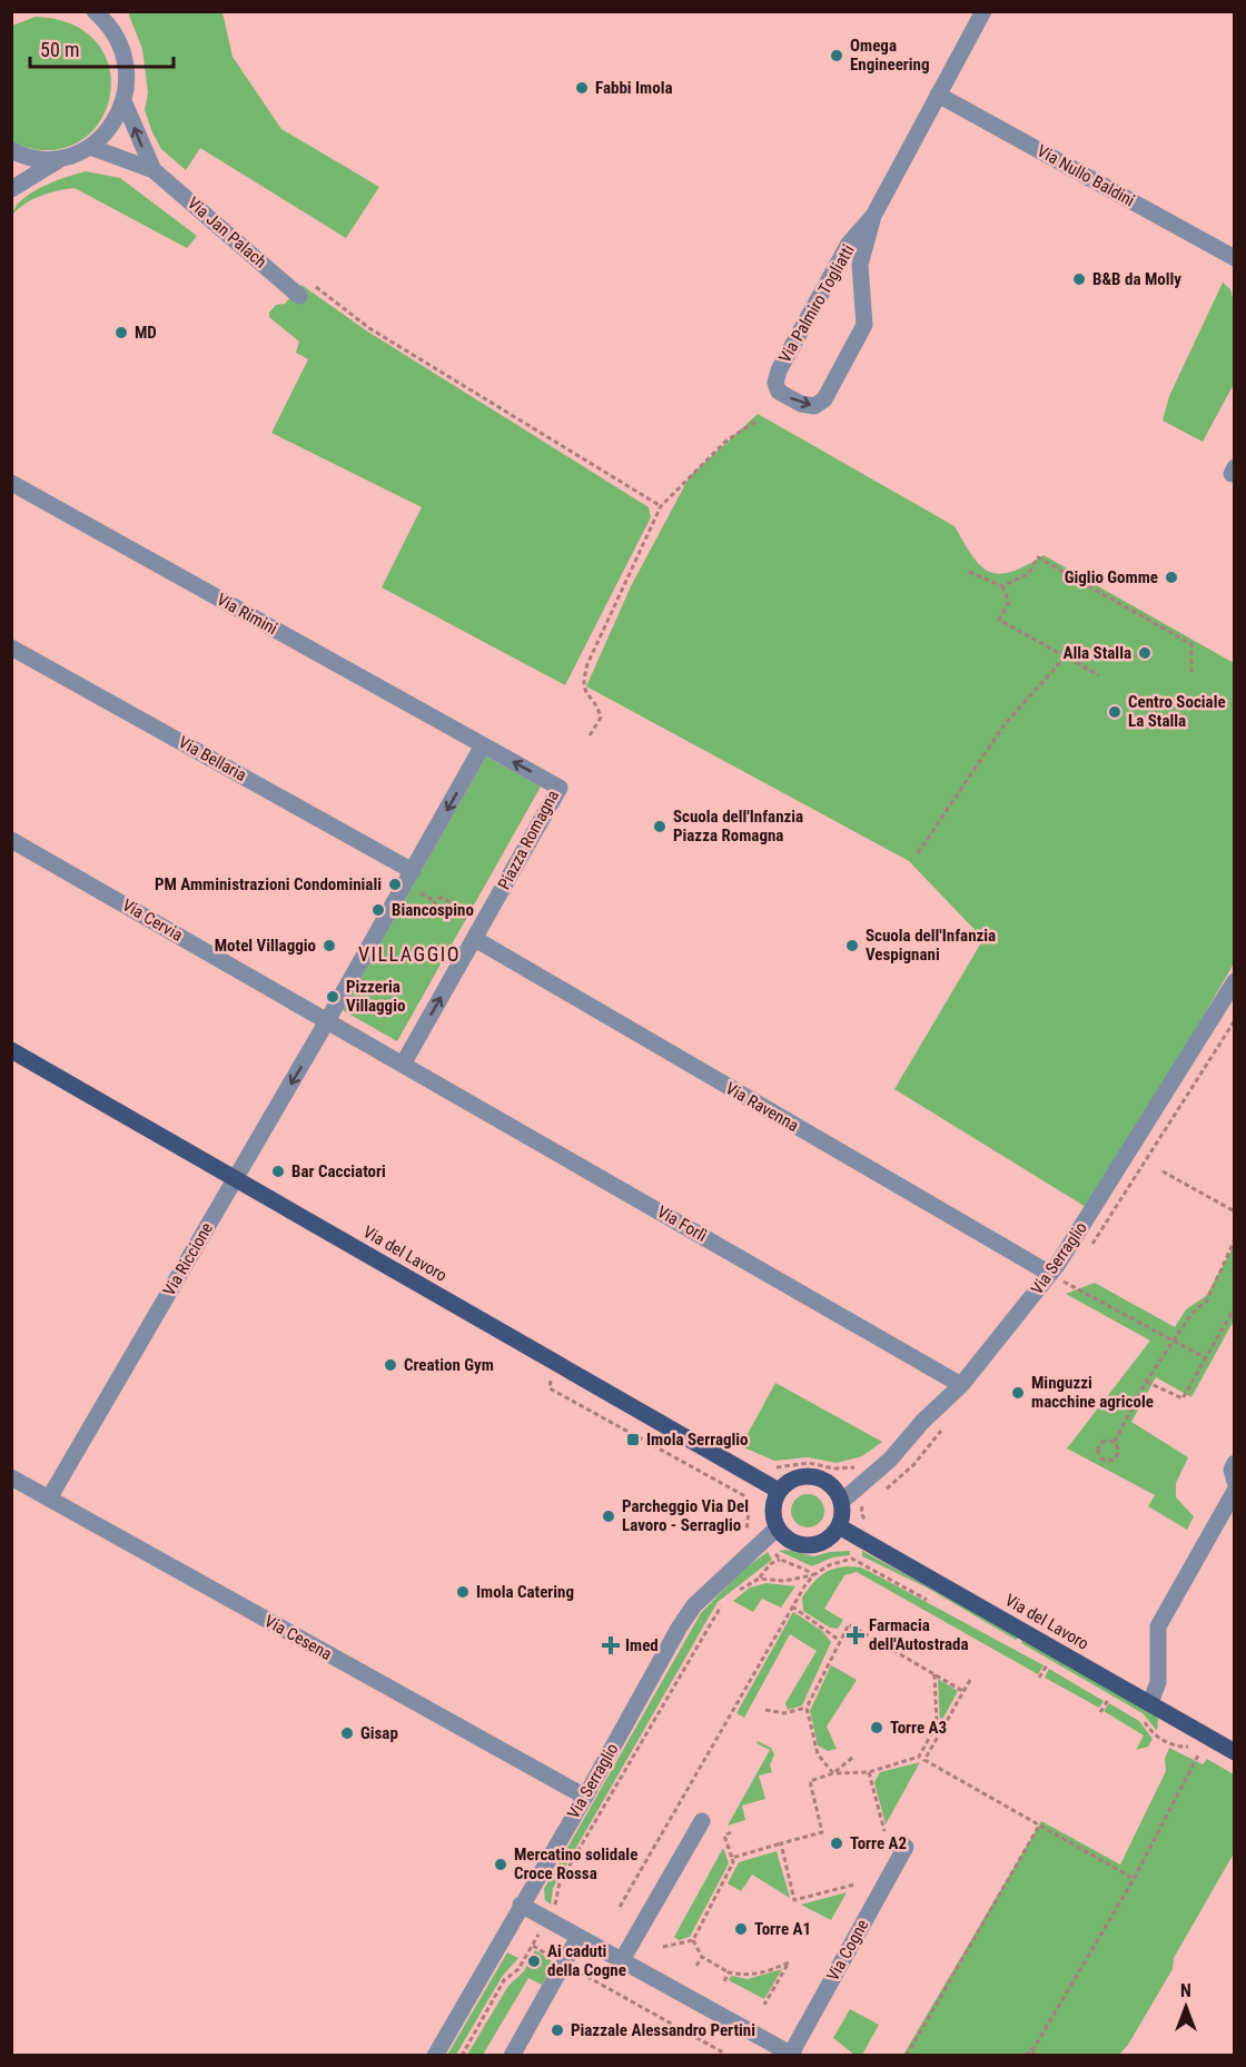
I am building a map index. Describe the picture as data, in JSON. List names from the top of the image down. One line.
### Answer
{"streets":{"main road":["Via del Lavoro"],"street":["Via Nullo Baldini","Via Jan Palach","Via Palmiro Togliatti","Via Rimini","Via Bellaria","Piazza Romagna","Via Cervia","Via Ravenna","Via Forlì","Via Serraglio","Via Riccione","Via Cesena","Via Cogne"]},"crossings":[["Via Nullo Baldini","Via Palmiro Togliatti"],["Via Rimini","Piazza Romagna"],["Piazza Romagna","Via Ravenna"],["Piazza Romagna","Via Forlì"],["Via Cervia","Via Riccione"],["Via Ravenna","Via Serraglio"],["Via Forlì","Via Serraglio"],["Via del Lavoro","Via Serraglio"],["Via del Lavoro","Via Riccione"],["Via Serraglio","Via Cesena"],["Via Serraglio","Via Cogne"],["Via Riccione","Via Cesena"]],"districts":["VILLAGGIO"],"places":{"other":["Omega Engineering","Fabbi Imola","B&B da Molly","MD","Giglio Gomme","Alla Stalla","Centro Sociale La Stalla","Scuola dell'Infanzia Piazza Romagna","PM Amministrazioni Condominiali","Biancospino","Motel Villaggio","Scuola dell'Infanzia Vespignani","Pizzeria Villaggio","Bar Cacciatori","Creation Gym","Minguzzi macchine agricole","Parcheggio Via Del Lavoro - Serraglio","Imola Catering","Torre A3","Gisap","Torre A2","Mercatino solidale Croce Rossa","Torre A1","Ai caduti della Cogne","Piazzale Alessandro Pertini"],"transit":["Imola Serraglio"],"health":["Farmacia dell'Autostrada","Imed"]},"scale_bar":"50 m","north":"top"}
